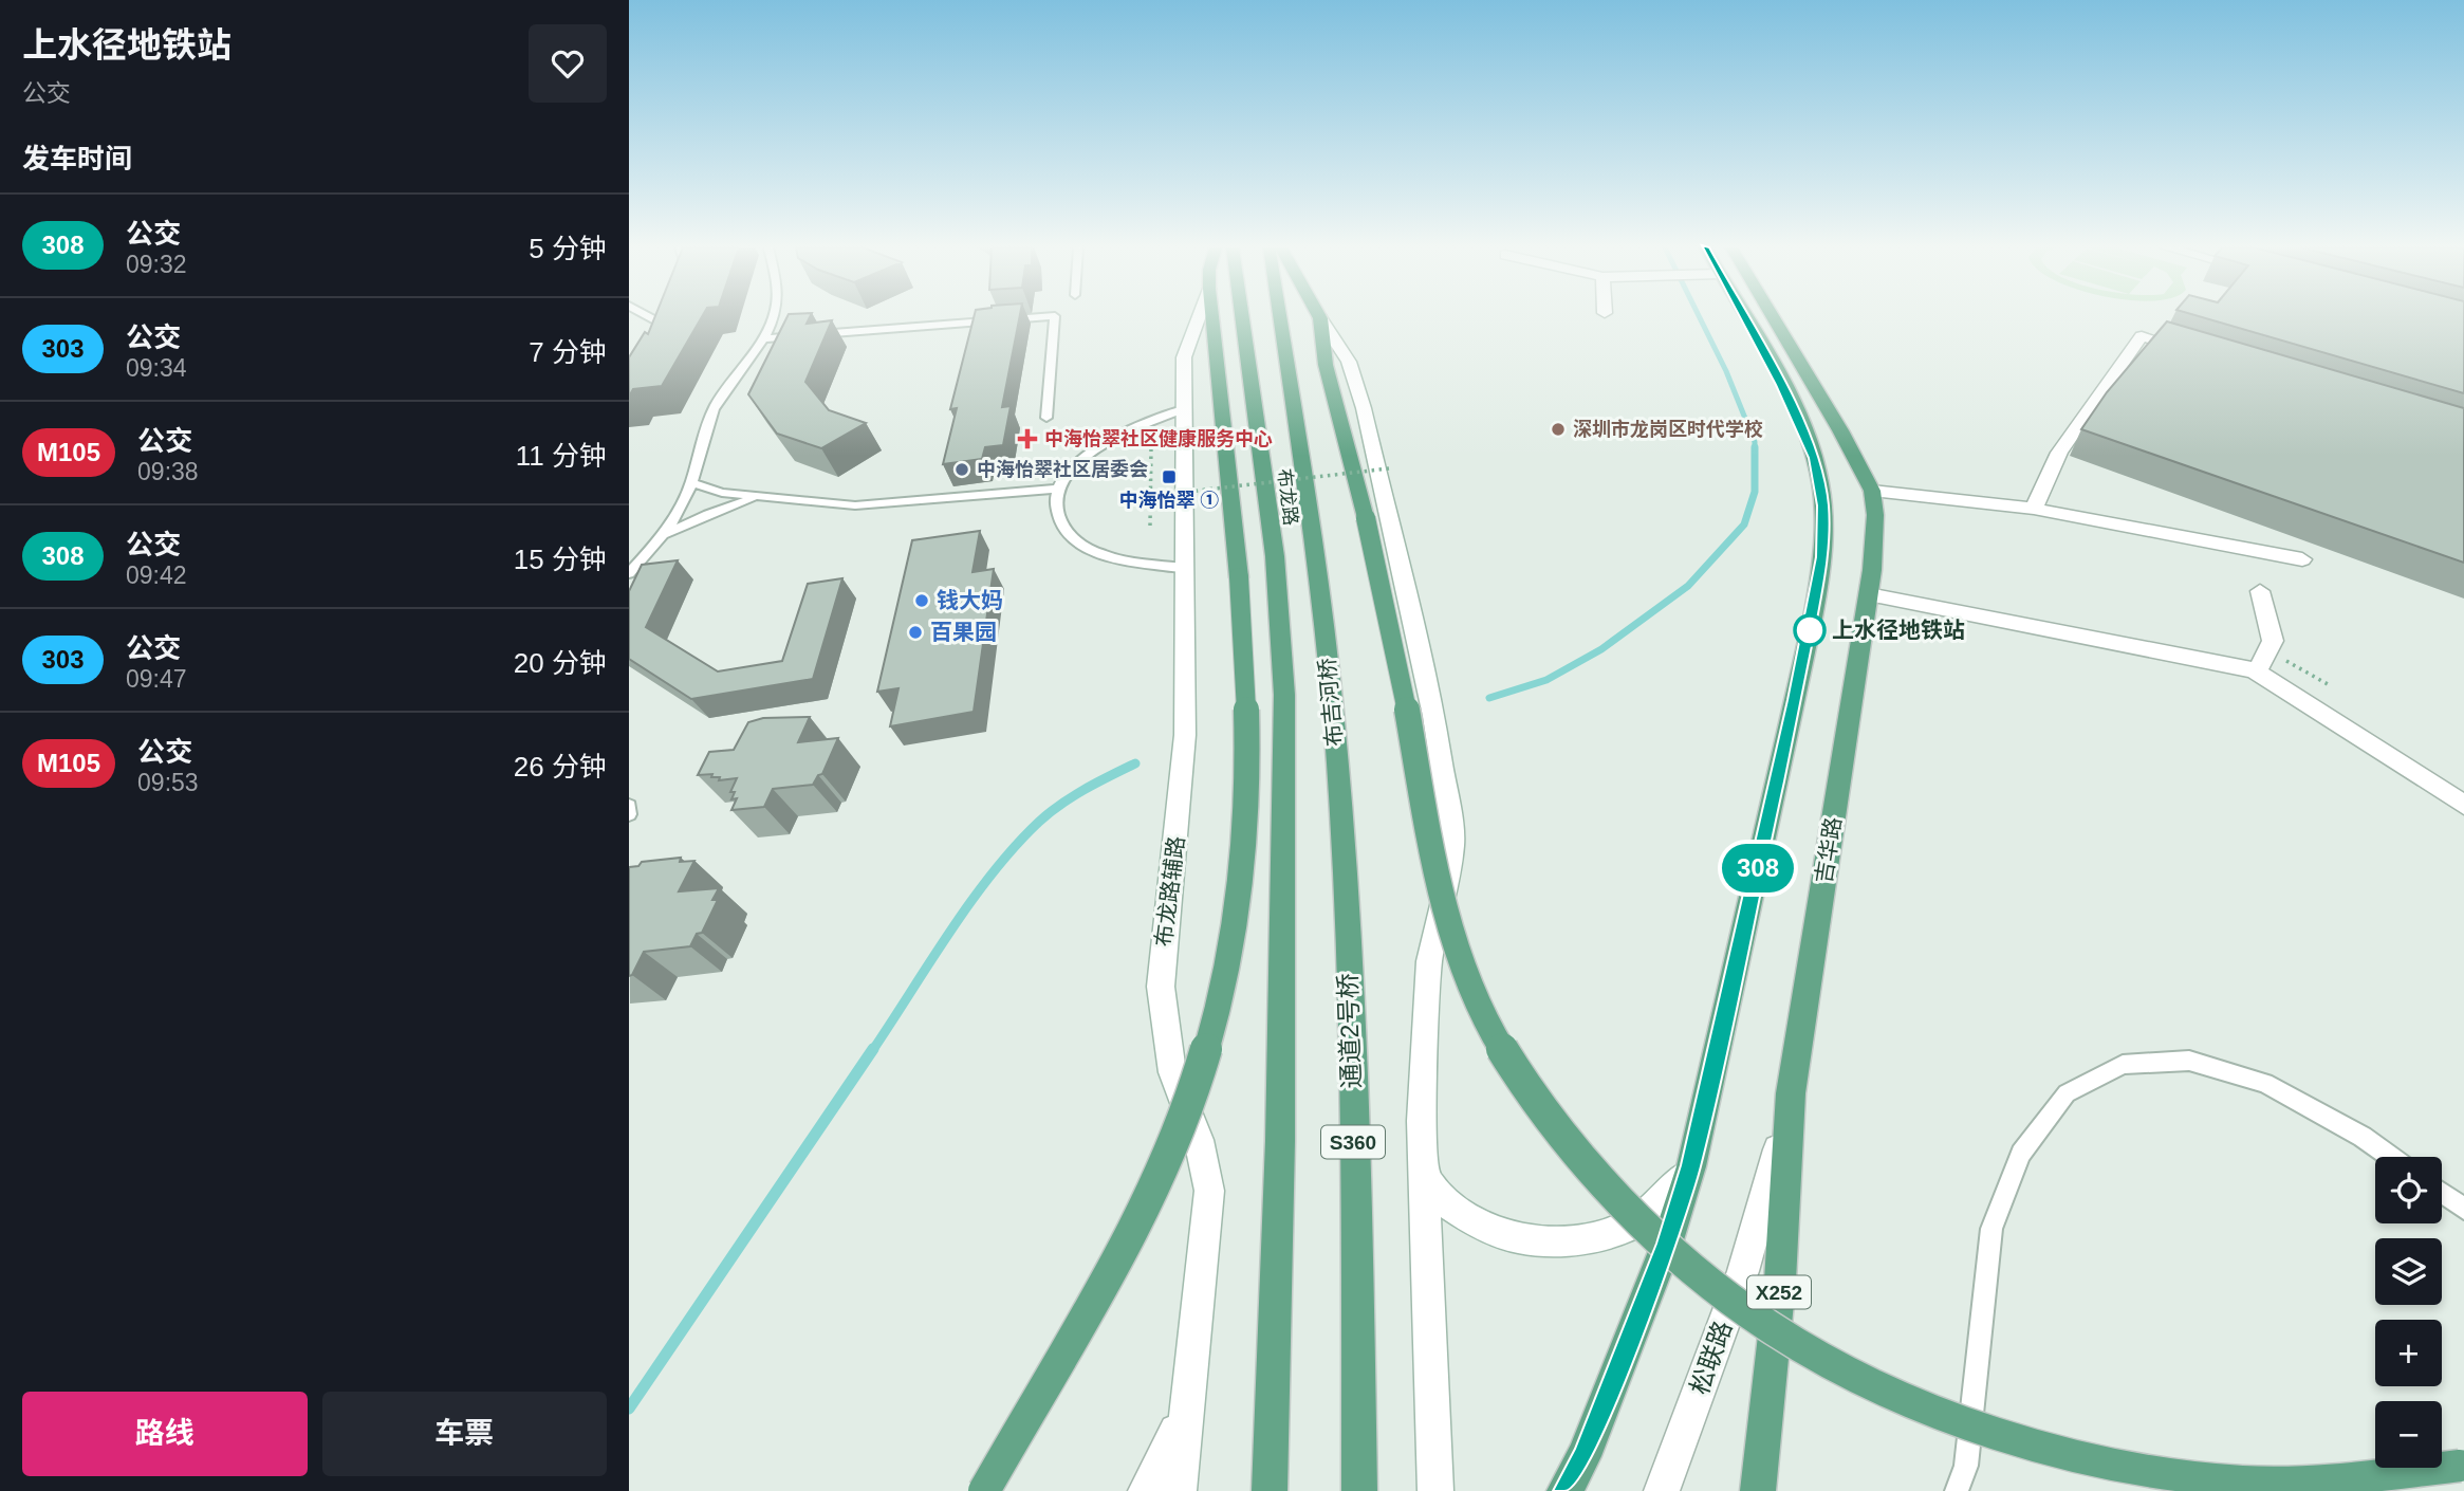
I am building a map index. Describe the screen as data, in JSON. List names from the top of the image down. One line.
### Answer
{"streets":{"main road":["布龙路","布吉河桥","吉华路","布龙路辅路","通道2号桥","S360","X252","松联路"]},"crossings":[["布龙路","布吉河桥"],["布吉河桥","通道2号桥"],["吉华路","松联路"]],"places":{"other":["深圳市龙岗区时代学校","中海怡翠社区居委会","钱大妈","上水径地铁站","百果园"],"health":["中海怡翠社区健康服务中心"],"transit":["中海怡翠 ①"]},"lines":["bus line 308"],"page":{"heading":[["上水径地铁站","公交"],"发车时间"],"on_map":"308","list":[{"mark":"308","name":"公交","note":"09:32","value":"5 分钟"},{"mark":"303","name":"公交","note":"09:34","value":"7 分钟"},{"mark":"M105","name":"公交","note":"09:38","value":"11 分钟"},{"mark":"308","name":"公交","note":"09:42","value":"15 分钟"},{"mark":"303","name":"公交","note":"09:47","value":"20 分钟"},{"mark":"M105","name":"公交","note":"09:53","value":"26 分钟"}],"map_buttons":["+","−"],"buttons":["路线","车票"]}}
